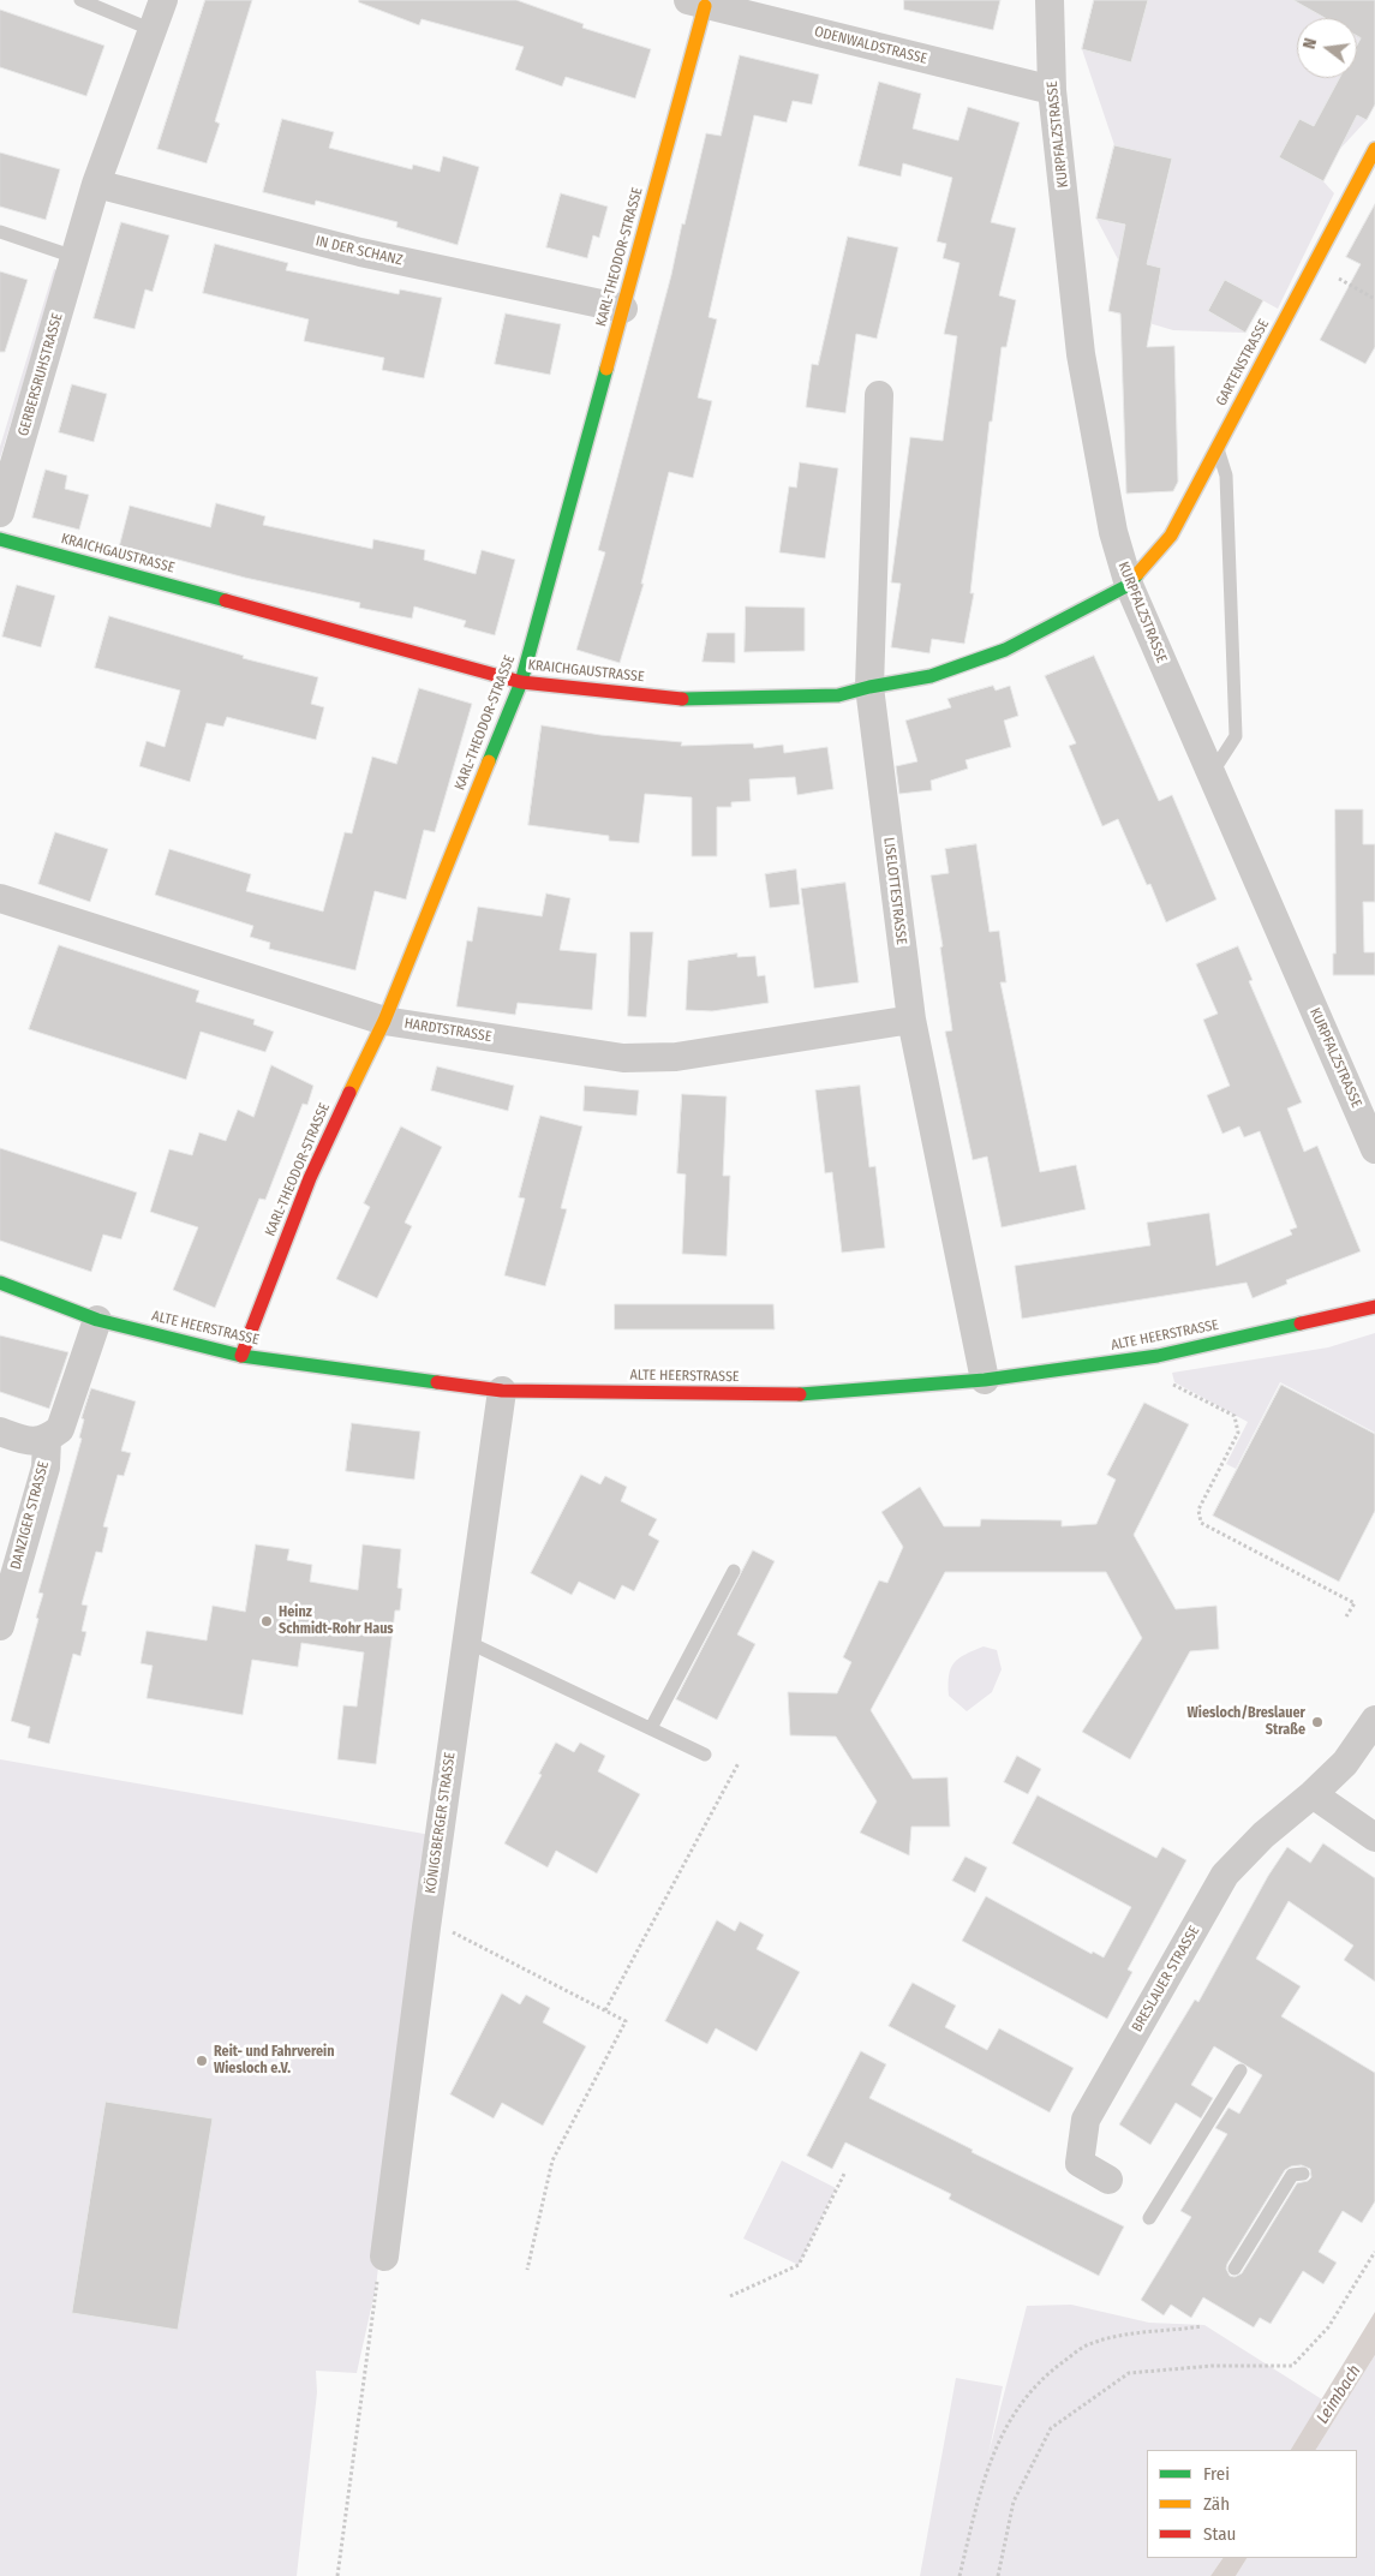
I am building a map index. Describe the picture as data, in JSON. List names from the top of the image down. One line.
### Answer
{"streets":{"street":["ODENWALDSTRASSE","KURPFALZSTRASSE","IN DER SCHANZ","KARL-THEODOR-STRASSE","GARTENSTRASSE","GERBERSRUHSTRASSE","KRAICHGAUSTRASSE","LISELOTTESTRASSE","HARDTSTRASSE","ALTE HEERSTRASSE","DANZIGER STRASSE","KÖNIGSBERGER STRASSE","BRESLAUER STRASSE"]},"crossings":[["ODENWALDSTRASSE","KURPFALZSTRASSE"],["ODENWALDSTRASSE","KARL-THEODOR-STRASSE"],["KURPFALZSTRASSE","GARTENSTRASSE"],["KURPFALZSTRASSE","KRAICHGAUSTRASSE"],["IN DER SCHANZ","KARL-THEODOR-STRASSE"],["IN DER SCHANZ","GERBERSRUHSTRASSE"],["KARL-THEODOR-STRASSE","KRAICHGAUSTRASSE"],["KARL-THEODOR-STRASSE","HARDTSTRASSE"],["KARL-THEODOR-STRASSE","ALTE HEERSTRASSE"],["GARTENSTRASSE","KRAICHGAUSTRASSE"],["KRAICHGAUSTRASSE","LISELOTTESTRASSE"],["LISELOTTESTRASSE","HARDTSTRASSE"],["LISELOTTESTRASSE","ALTE HEERSTRASSE"],["ALTE HEERSTRASSE","DANZIGER STRASSE"],["ALTE HEERSTRASSE","KÖNIGSBERGER STRASSE"]],"water":["Leimbach"],"places":["Heinz Schmidt-Rohr Haus","Wiesloch/Breslauer Straße","Reit- und Fahrverein Wiesloch e.V."],"legend":["Frei","Zäh","Stau"],"north":"left"}
